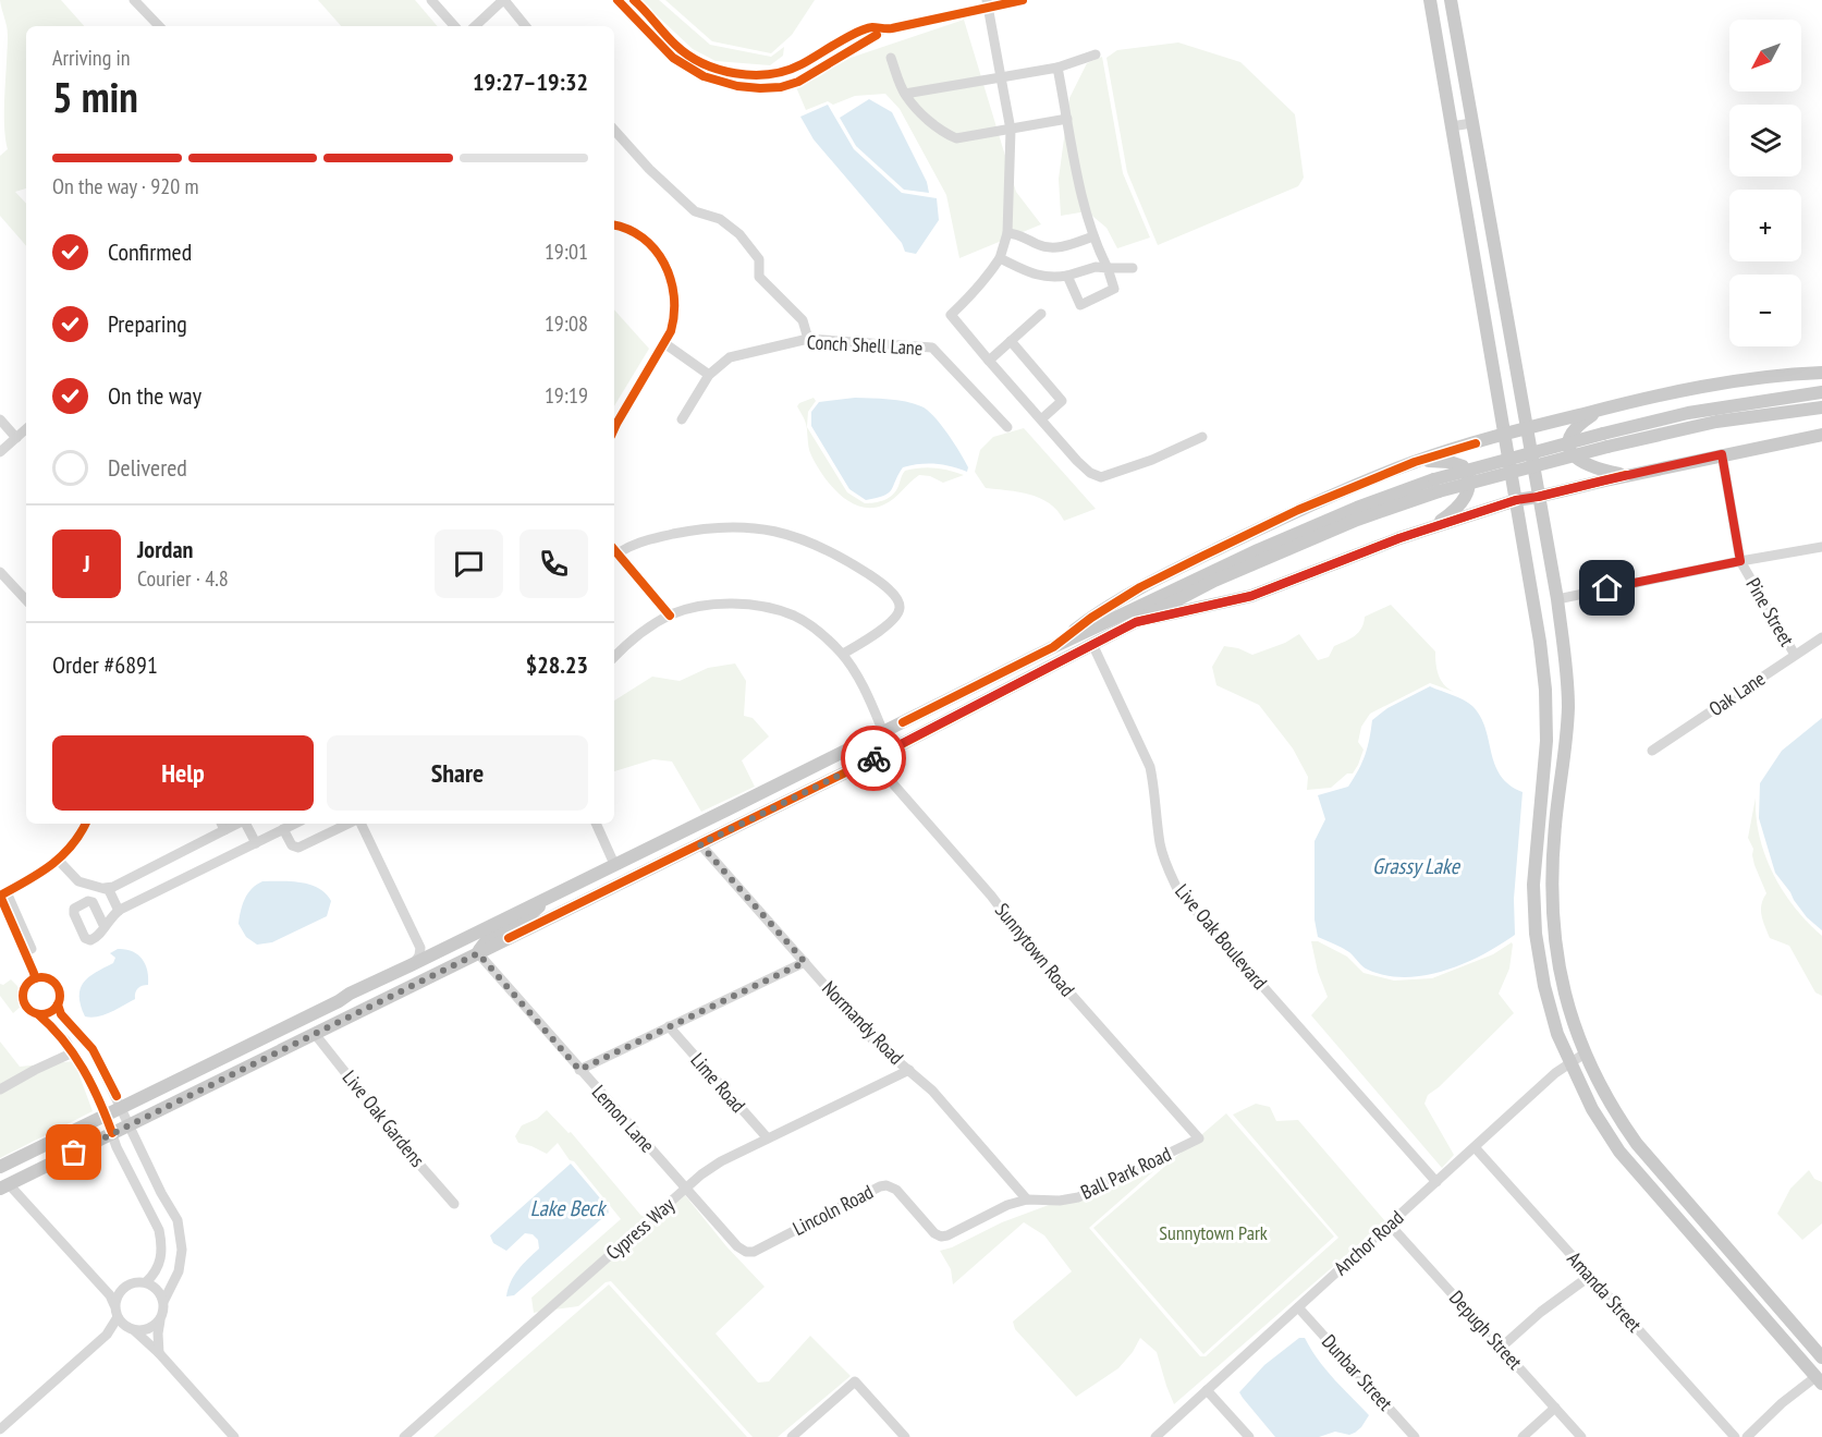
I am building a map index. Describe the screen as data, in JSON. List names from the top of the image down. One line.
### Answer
{"streets":{"street":["Conch Shell Lane","Pine Street","Oak Lane","Live Oak Boulevard","Sunnytown Road","Normandy Road","Lime Road","Live Oak Gardens","Lemon Lane","Ball Park Road","Lincoln Road","Cypress Way","Anchor Road","Amanda Street","Depugh Street","Dunbar Street"]},"crossings":[["Pine Street","Oak Lane"],["Live Oak Boulevard","Anchor Road"],["Sunnytown Road","Ball Park Road"],["Normandy Road","Ball Park Road"],["Normandy Road","Cypress Way"],["Lime Road","Cypress Way"],["Lemon Lane","Lincoln Road"],["Lemon Lane","Cypress Way"],["Ball Park Road","Lincoln Road"],["Anchor Road","Amanda Street"],["Anchor Road","Depugh Street"],["Anchor Road","Dunbar Street"]],"water":["Grassy Lake","Lake Beck"],"parks":["Sunnytown Park"],"north":"bottom left","page":{"map_buttons":["+","−"],"heading":["5 min","Arriving in","19:27–19:32"],"panel":["Jordan","Courier · 4.8","Order #6891","$28.23"],"bar":"On the way · 920 m","list":[["Confirmed","19:01"],["Preparing","19:08"],["On the way","19:19"],"Delivered"],"round":"J","buttons":["Help","Share"]}}
